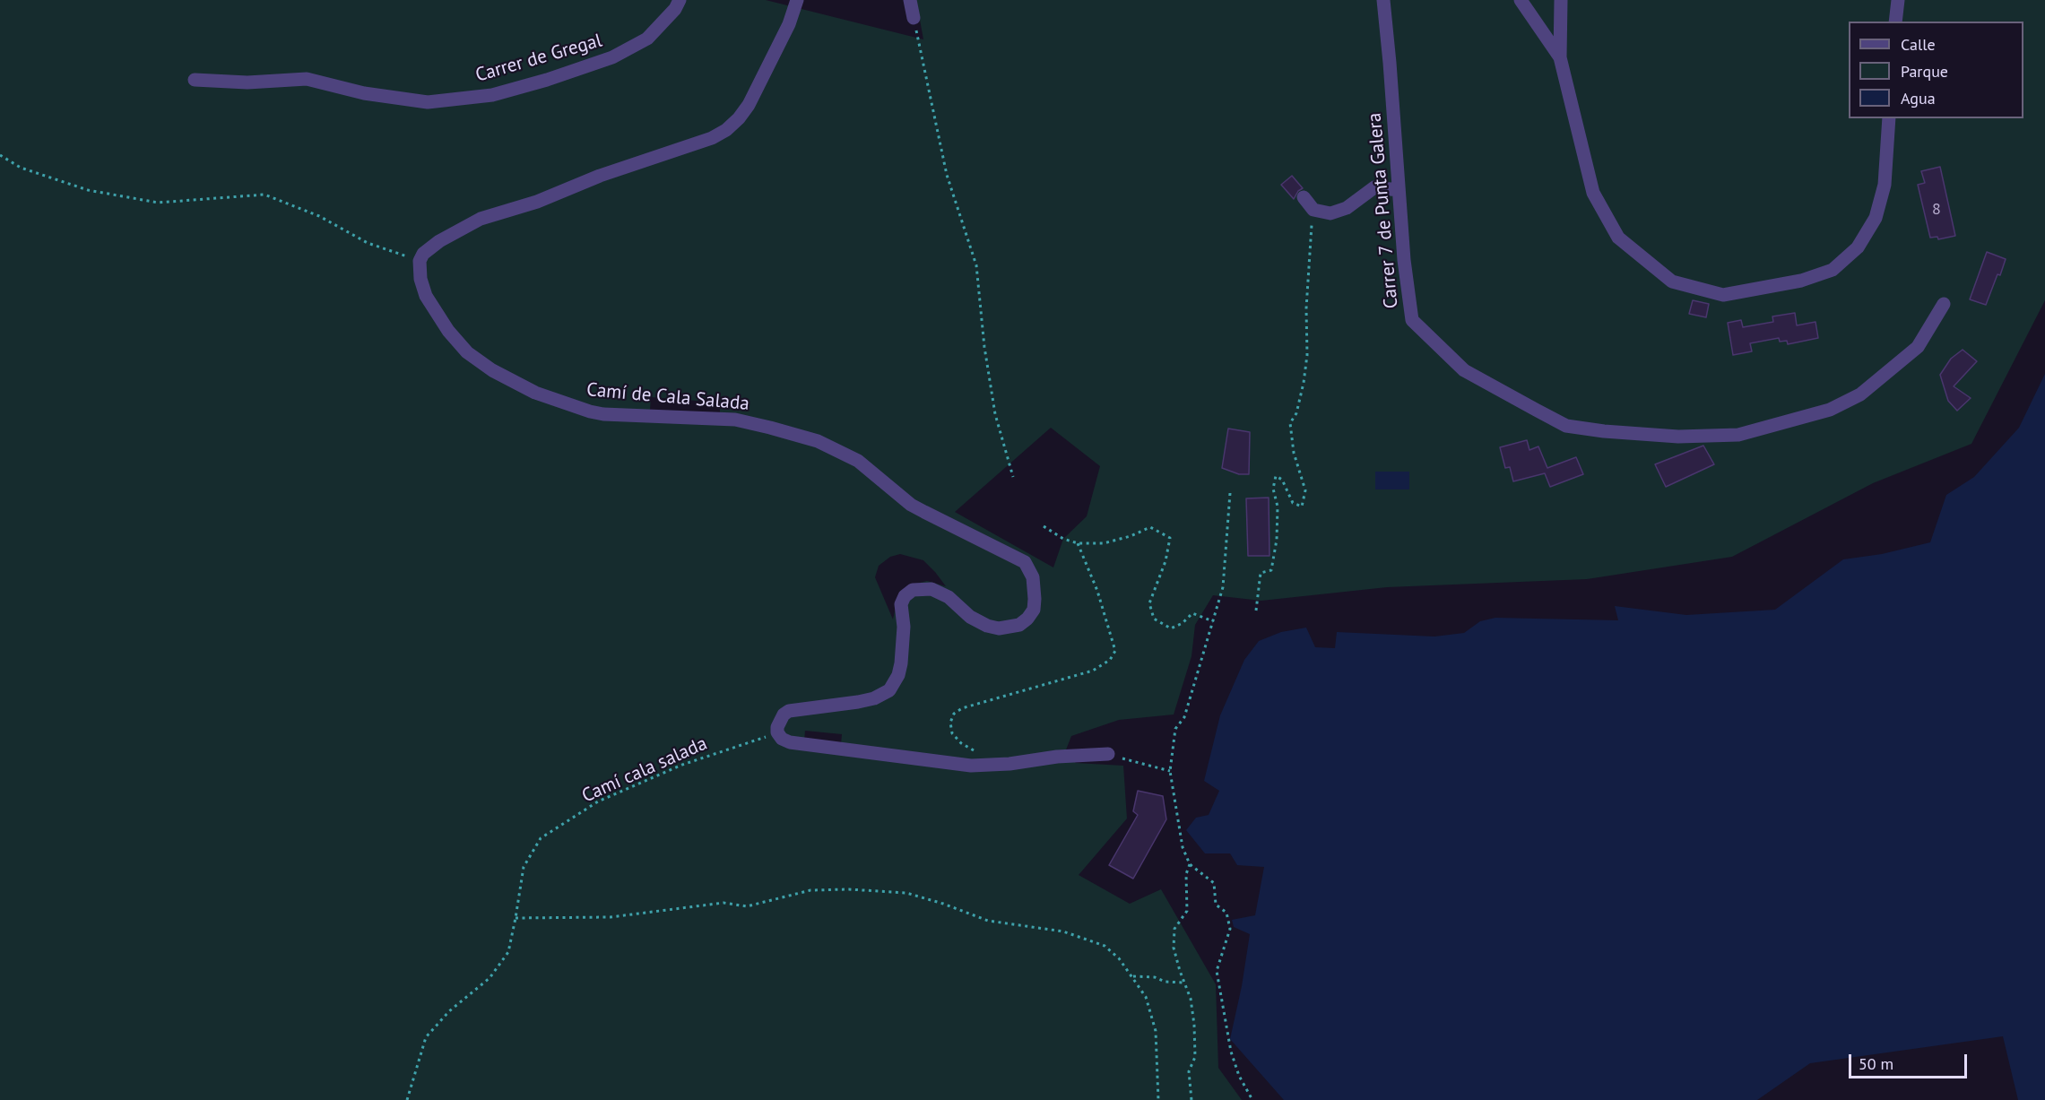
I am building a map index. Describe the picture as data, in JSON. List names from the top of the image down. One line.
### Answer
{"streets":{"street":["Carrer de Gregal","Carrer 7 de Punta Galera","Camí de Cala Salada"],"path":["Camí cala salada"]},"crossings":[["Camí de Cala Salada","Camí cala salada"]],"house_numbers":["8"],"legend":["Calle","Parque","Agua"],"scale_bar":"50 m"}
